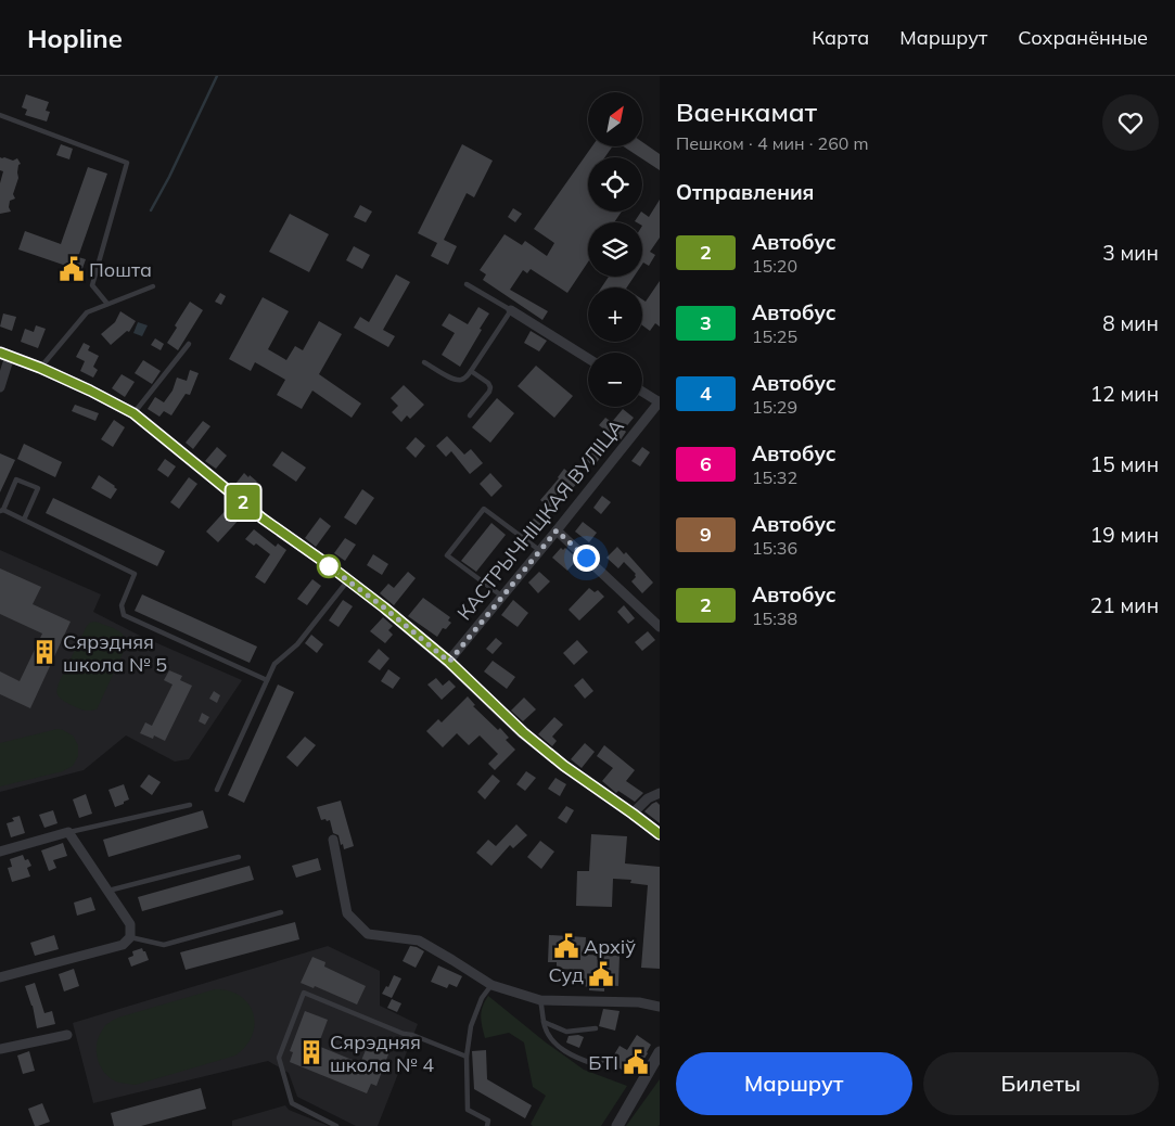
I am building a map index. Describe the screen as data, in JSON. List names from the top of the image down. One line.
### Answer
{"streets":{"street":["КАСТРЫЧНІЦКАЯ ВУЛІЦА"]},"places":{"public building":["Пошта","Архіў","Суд","БТІ"],"building":["Сярэдняя школа № 5","Сярэдняя школа № 4"]},"lines":["bus line 2"],"north":"top right","page":{"header":"Hopline","nav":["Карта","Маршрут","Сохранённые"],"on_map":"2","heading":[["Ваенкамат","Пешком · 4 мин · 260 m"],"Отправления"],"map_buttons":["+","−"],"list":[{"mark":"2","name":"Автобус","note":"15:20","value":"3 мин"},{"mark":"3","name":"Автобус","note":"15:25","value":"8 мин"},{"mark":"4","name":"Автобус","note":"15:29","value":"12 мин"},{"mark":"6","name":"Автобус","note":"15:32","value":"15 мин"},{"mark":"9","name":"Автобус","note":"15:36","value":"19 мин"},{"mark":"2","name":"Автобус","note":"15:38","value":"21 мин"}],"buttons":["Маршрут","Билеты"]}}
